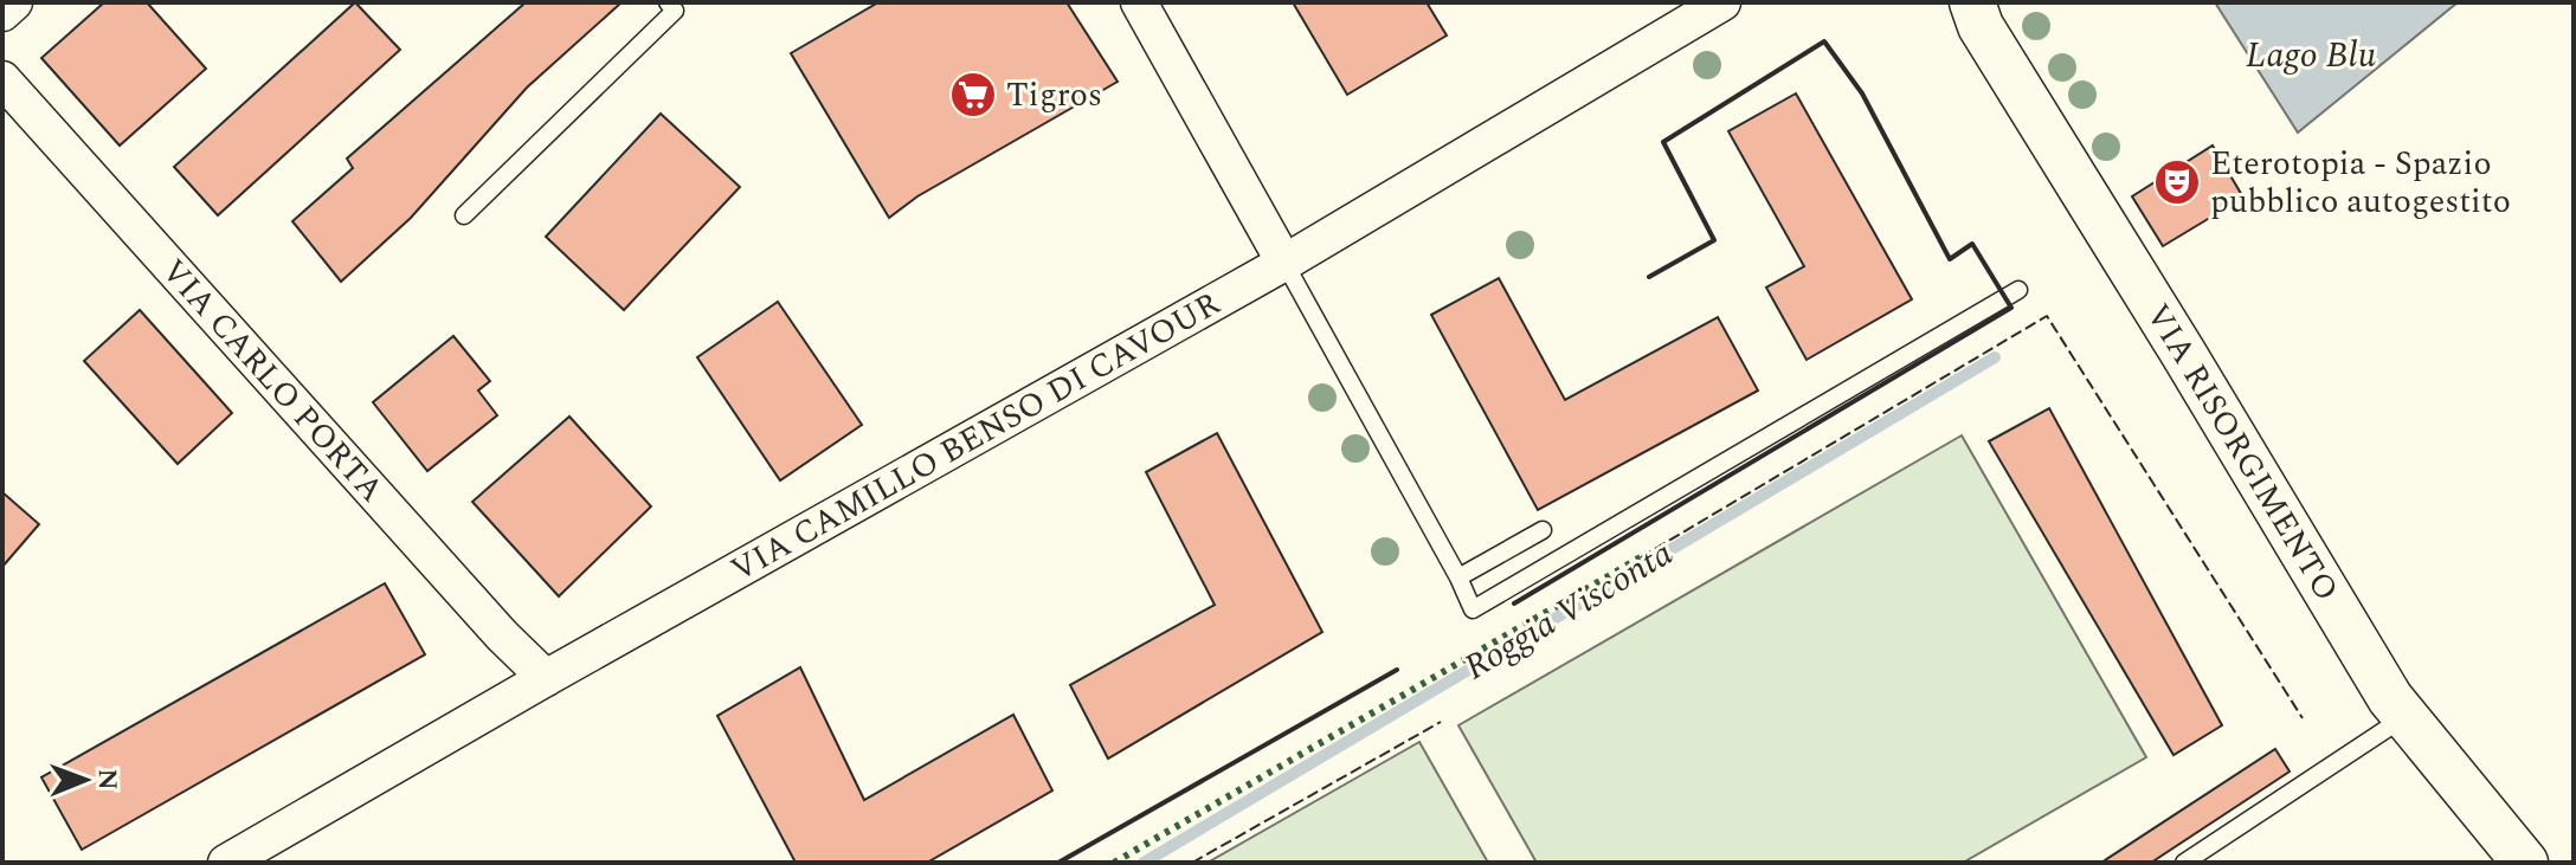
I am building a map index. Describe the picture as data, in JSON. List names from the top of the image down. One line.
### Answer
{"streets":{"street":["VIA CARLO PORTA","VIA CAMILLO BENSO DI CAVOUR","VIA RISORGIMENTO"]},"crossings":[["VIA CARLO PORTA","VIA CAMILLO BENSO DI CAVOUR"]],"water":["Lago Blu","Roggia Visconta"],"places":{"supermarket":["Tigros"],"theatre":["Eterotopia - Spazio pubblico autogestito"]},"north":"right"}
